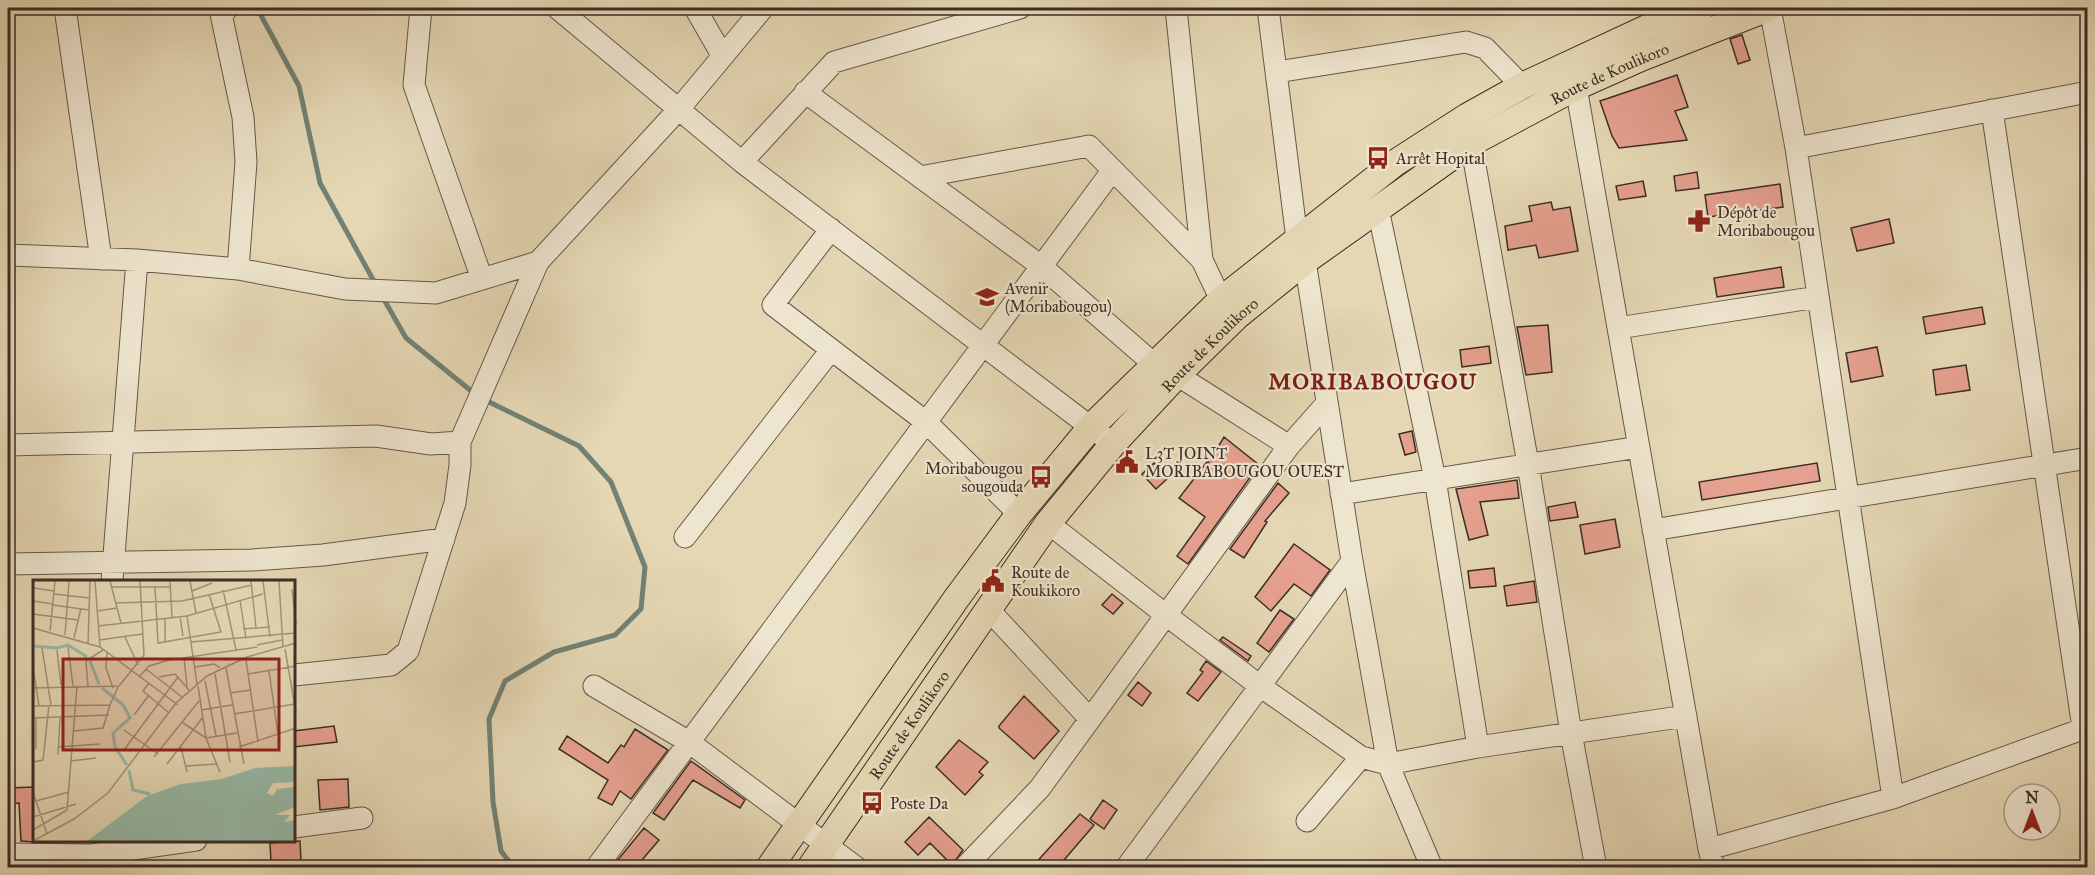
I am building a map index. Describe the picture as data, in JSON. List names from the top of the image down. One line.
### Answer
{"streets":{"main road":["Route de Koulikoro"]},"districts":["MORIBABOUGOU"],"places":{"bus stop":["Arrêt Hopital","Moribabougou sougouda","Poste Da"],"pharmacy":["Dépôt de Moribabougou"],"school or university":["Avenir (Moribabougou)"],"public building":["L3T JOINT MORIBABOUGOU OUEST","Route de Koukikoro"]},"north":"top"}
